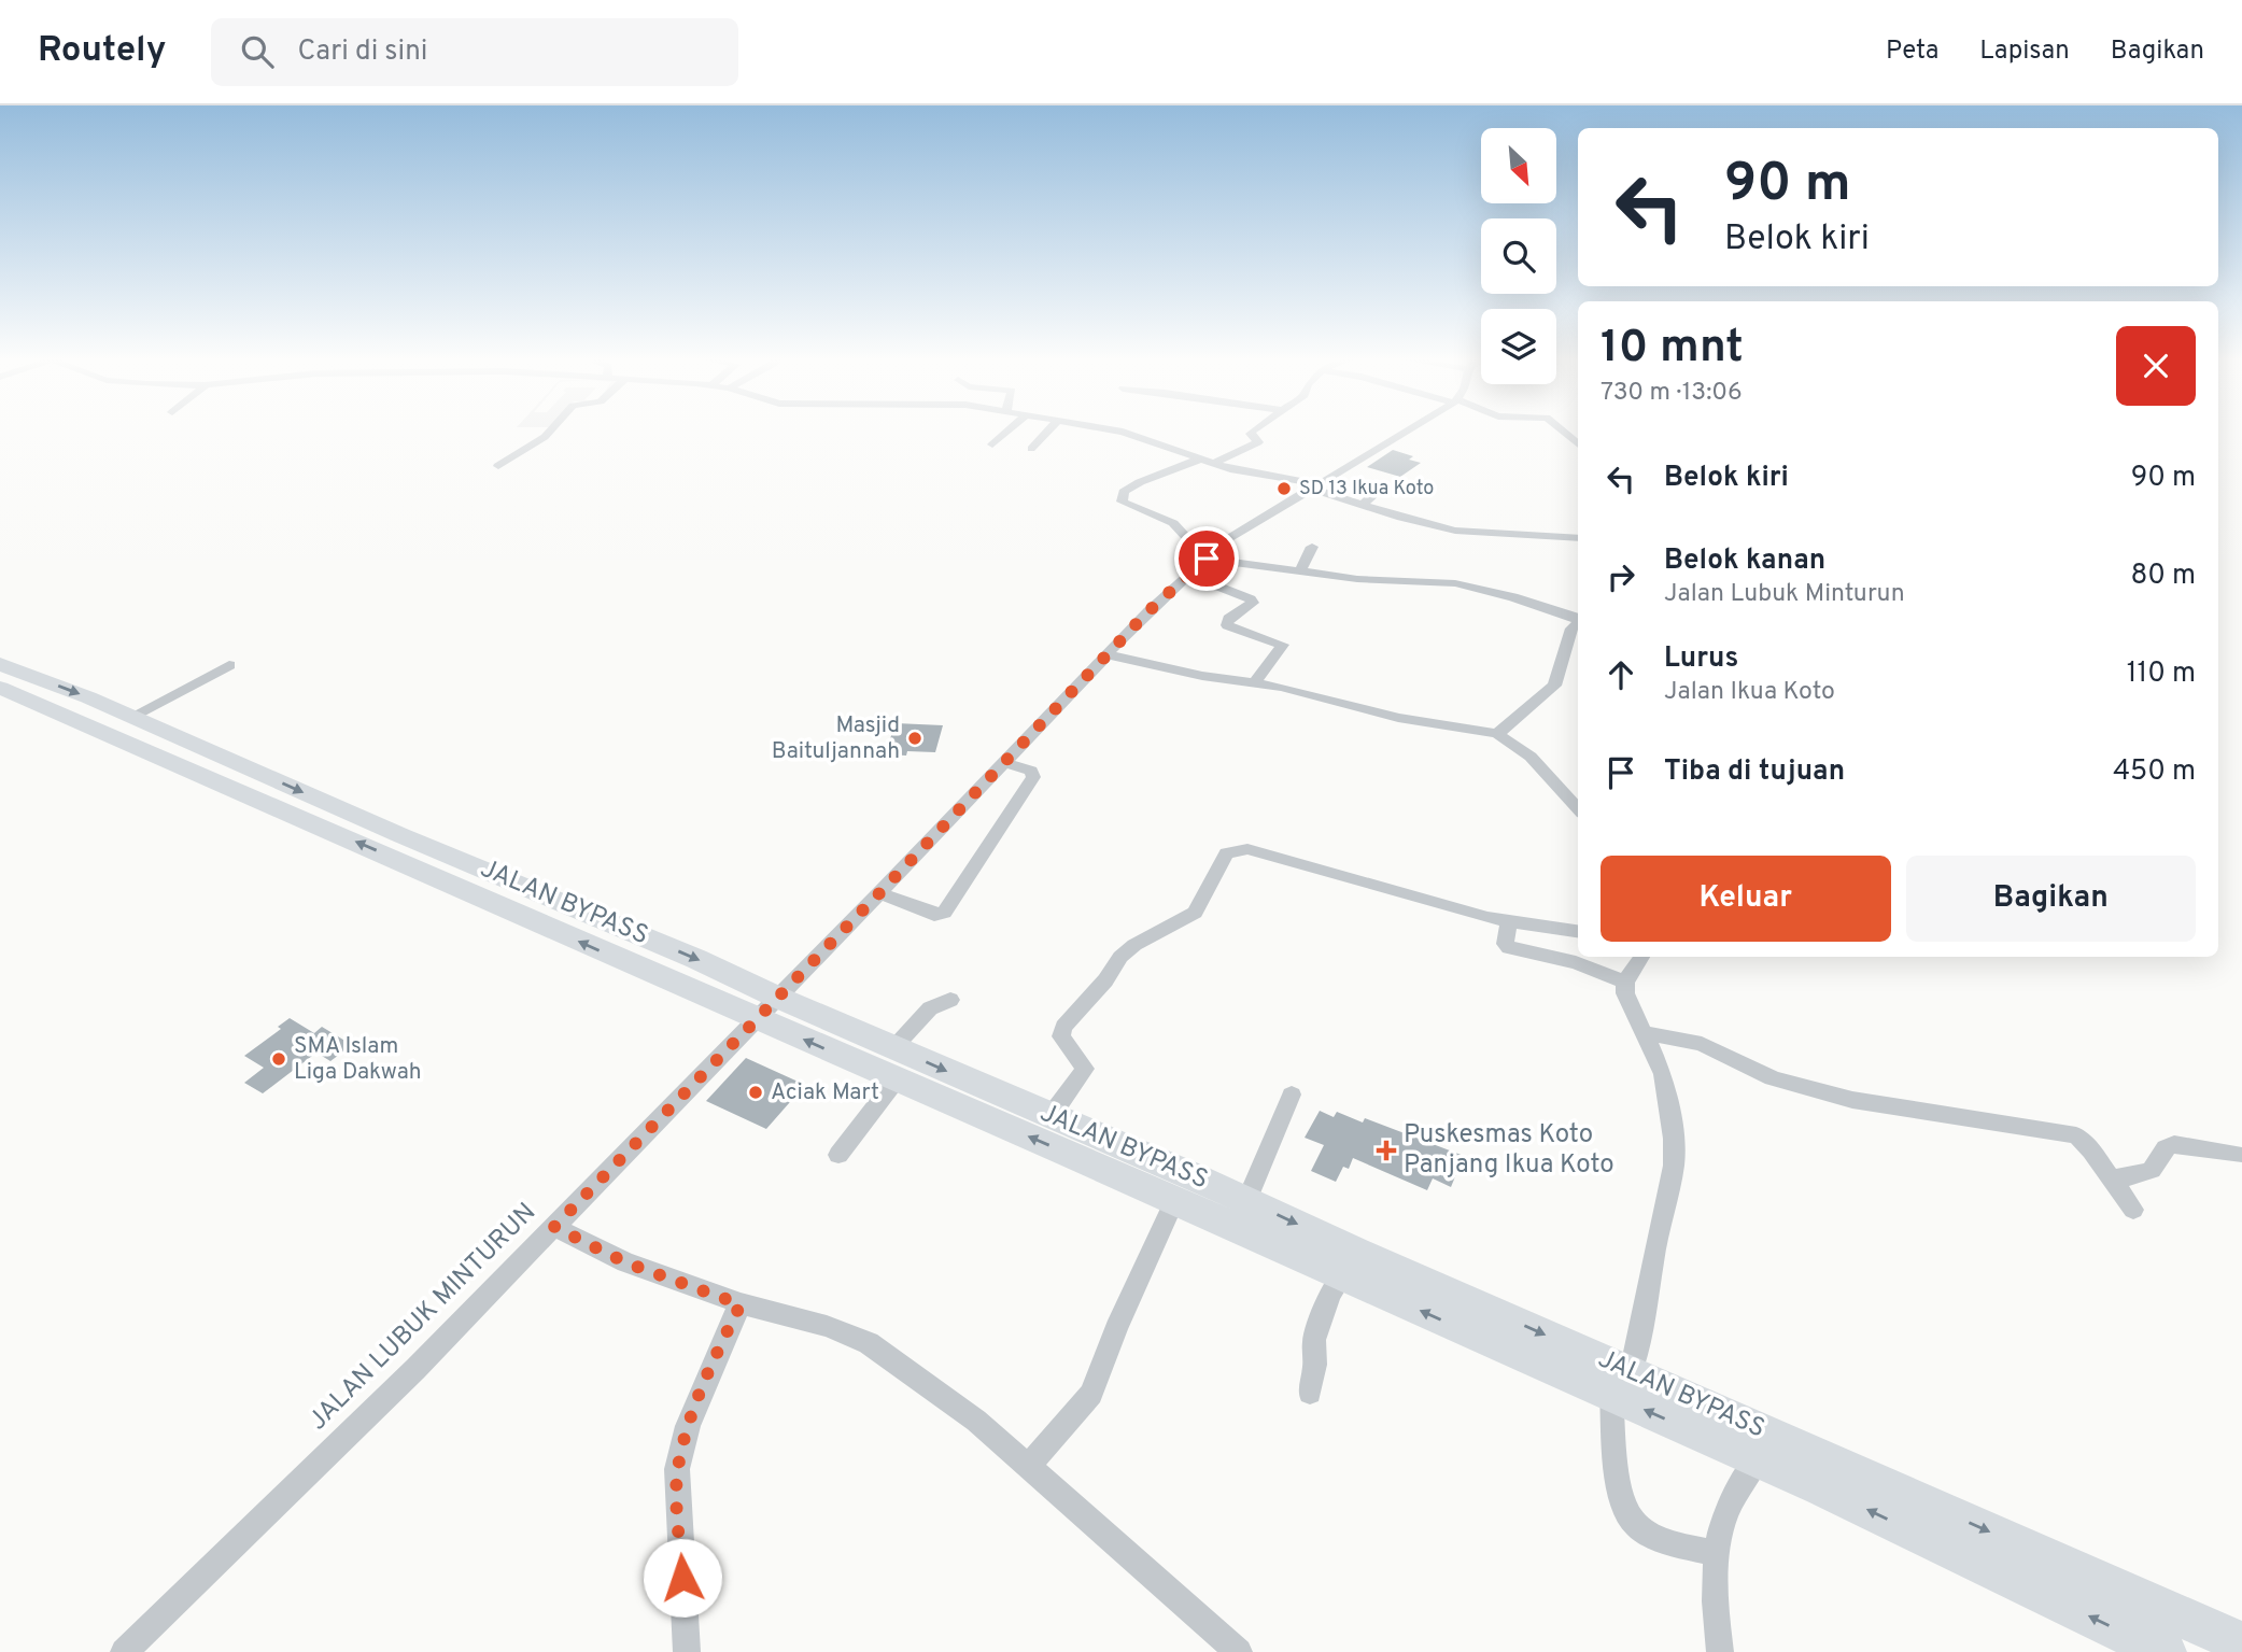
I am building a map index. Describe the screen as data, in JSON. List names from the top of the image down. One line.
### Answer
{"streets":{"highway":["JALAN BYPASS"],"street":["JALAN LUBUK MINTURUN"]},"crossings":[["JALAN BYPASS","JALAN LUBUK MINTURUN"]],"places":{"other":["SD 13 Ikua Koto","Masjid Baituljannah","SMA Islam Liga Dakwah","Aciak Mart"],"health":["Puskesmas Koto Panjang Ikua Koto"]},"north":"bottom right","page":{"header":"Routely","search":"Cari di sini","nav":["Peta","Lapisan","Bagikan"],"turn":["90 m","Belok kiri"],"heading":["10 mnt","730 m · 13:06"],"list":[{"name":"Belok kiri","value":"90 m"},{"name":"Belok kanan","note":"Jalan Lubuk Minturun","value":"80 m"},{"name":"Lurus","note":"Jalan Ikua Koto","value":"110 m"},{"name":"Tiba di tujuan","value":"450 m"}],"buttons":["Keluar","Bagikan"]}}
